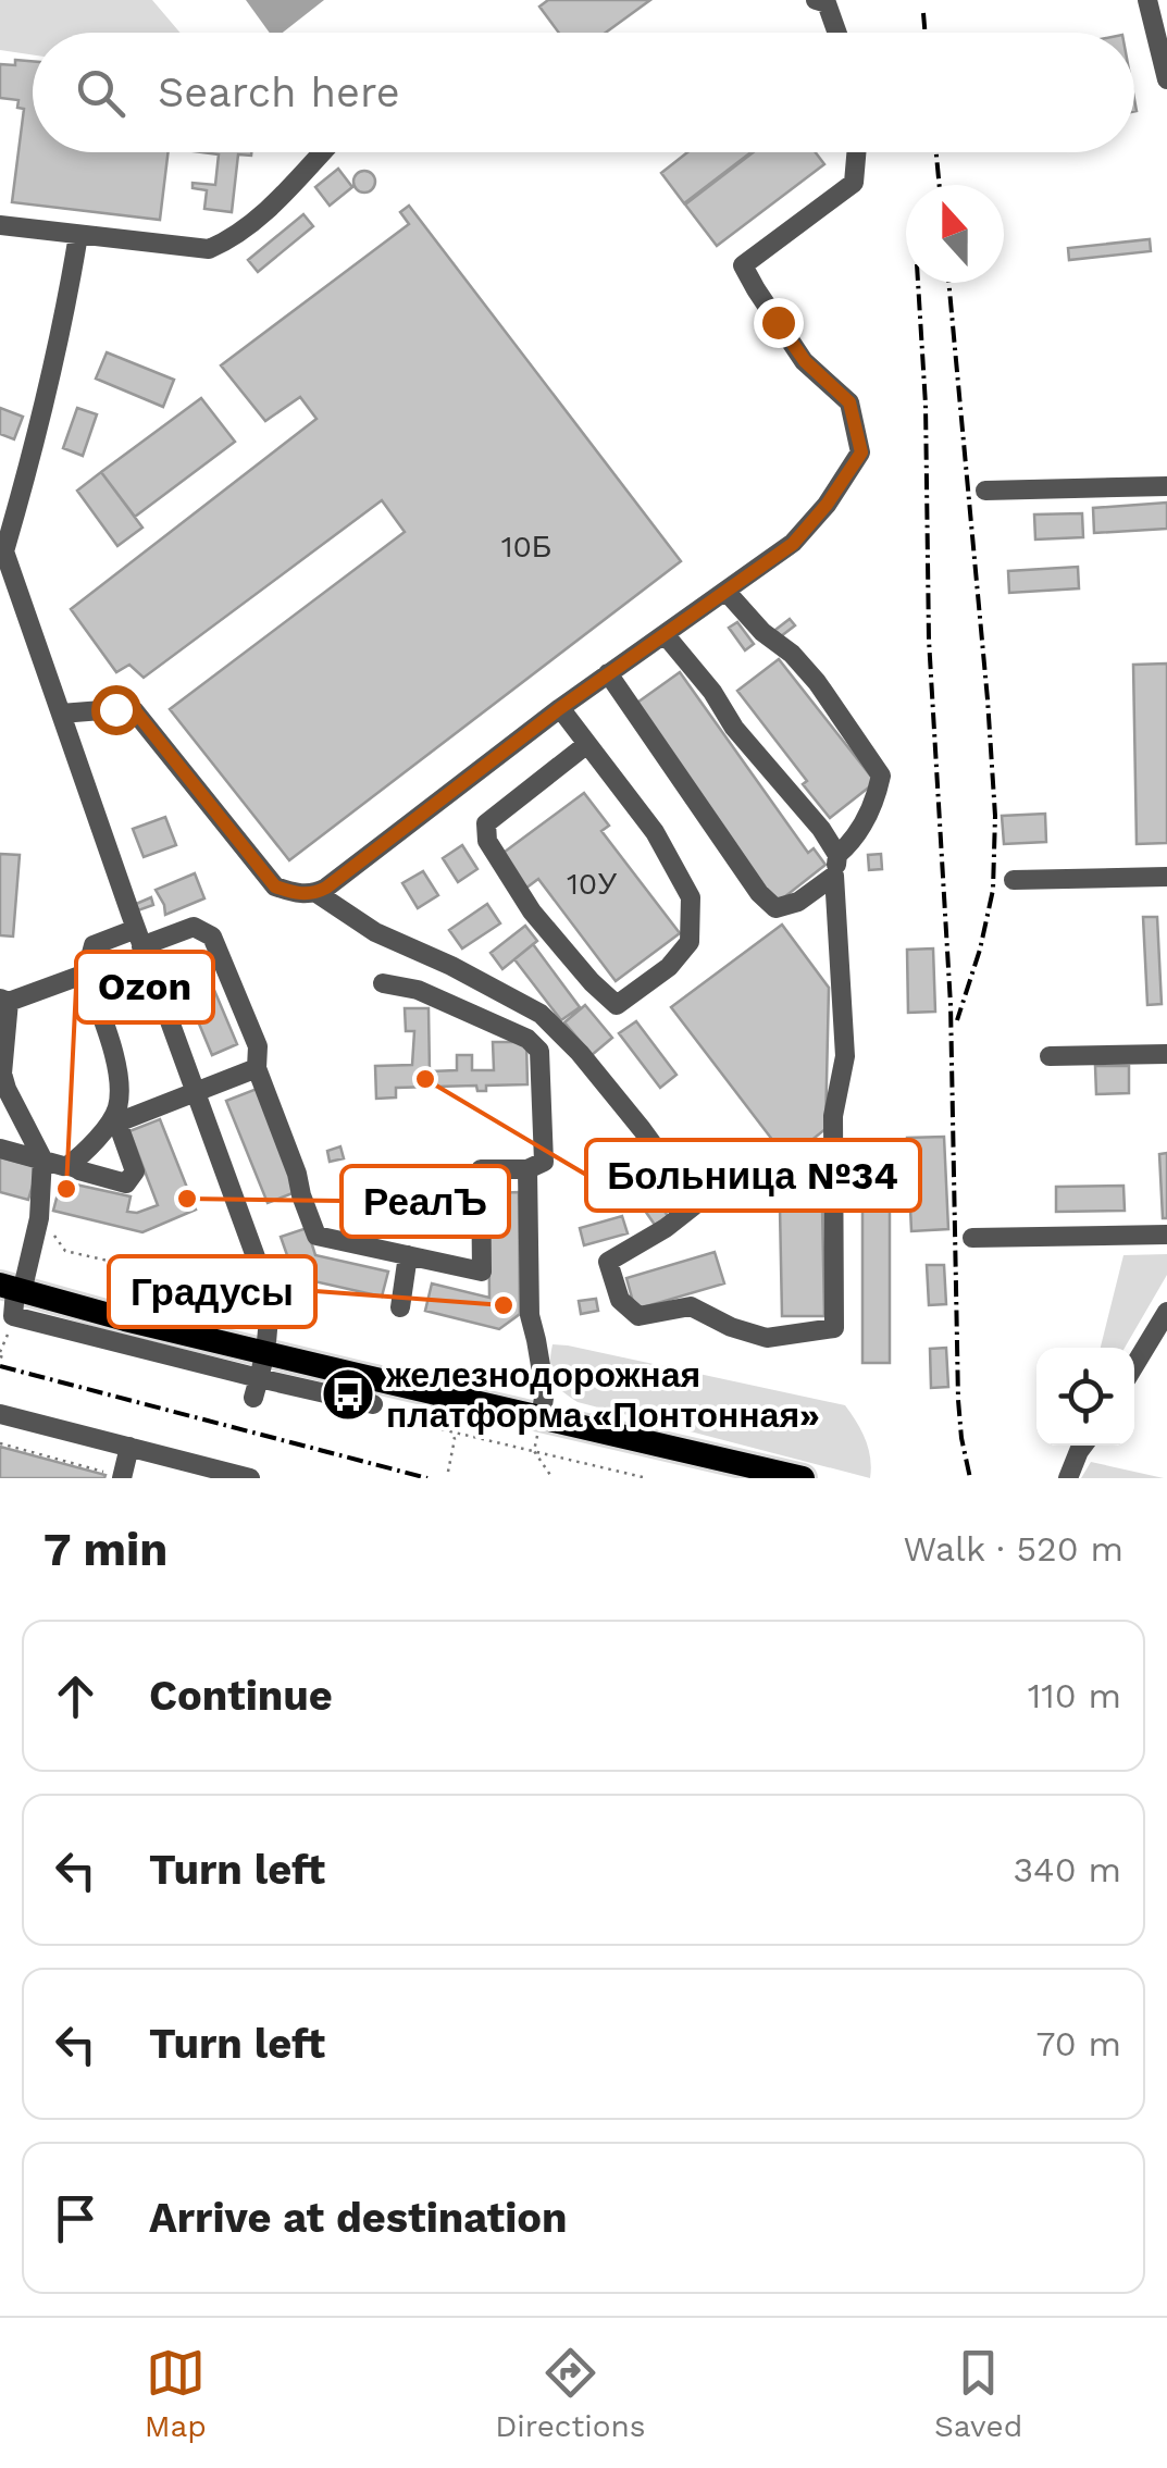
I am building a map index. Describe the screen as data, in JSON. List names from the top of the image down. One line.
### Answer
{"places":{"other":["Больница №34","Ozon","РеалЪ","Градусы"],"bus stop":["железнодорожная платформа «Понтонная»"]},"house_numbers":["10Б","10У"],"north":"top","page":{"search":"Search here","heading":["7 min","Walk · 520 m"],"list":[["Continue","110 m"],["Turn left","340 m"],["Turn left","70 m"],"Arrive at destination"],"nav":["Map","Directions","Saved"]}}
